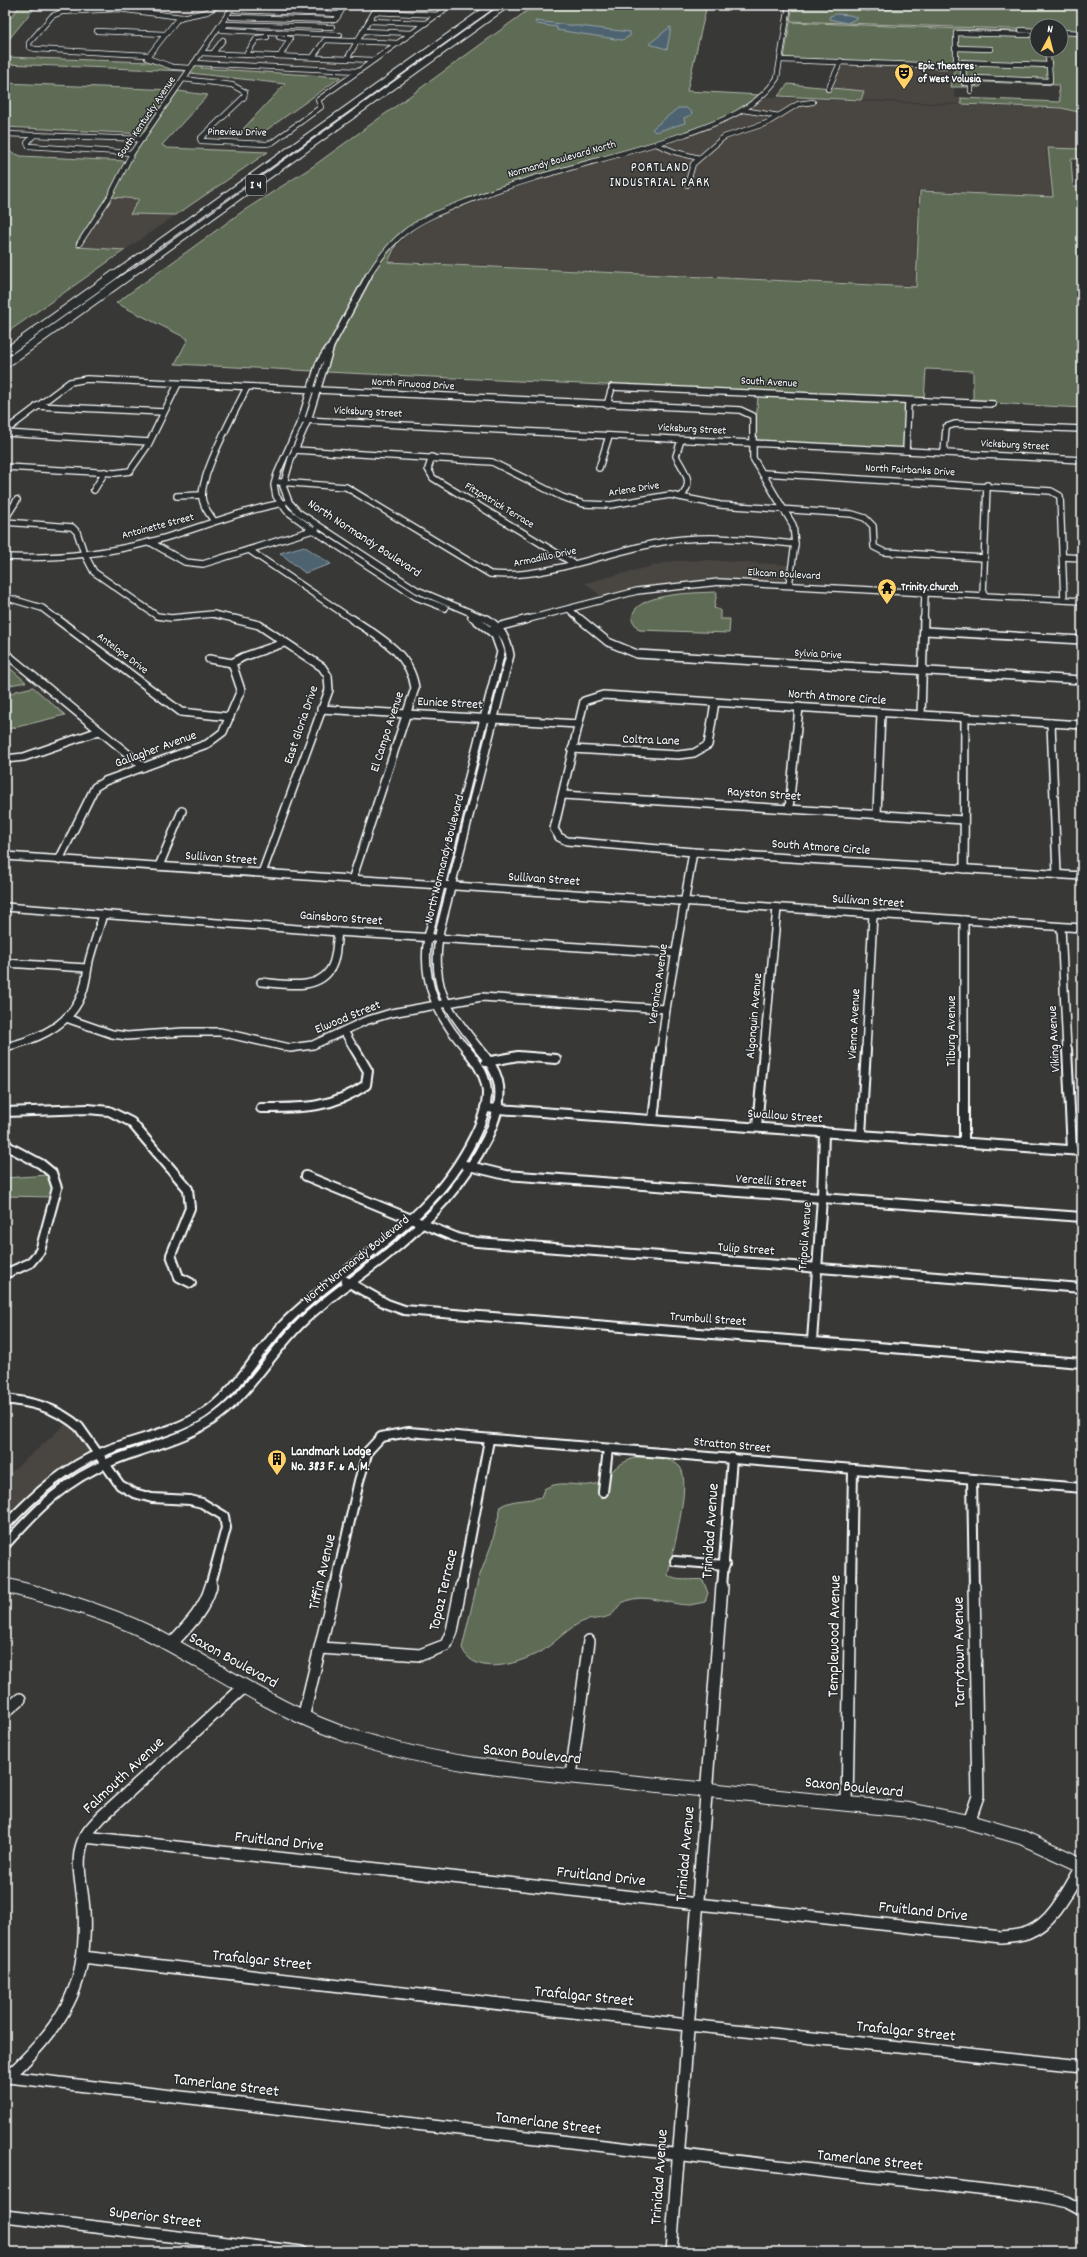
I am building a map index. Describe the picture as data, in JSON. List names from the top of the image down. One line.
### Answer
{"streets":{"highway":["I 4"],"main road":["Saxon Boulevard"],"street":["South Kentucky Avenue","Pineview Drive","Normandy Boulevard North","South Avenue","North Firwood Drive","Vicksburg Street","North Fairbanks Drive","Arlene Drive","Fitzpatrick Terrace","Antoinette Street","North Normandy Boulevard","Armadillo Drive","Elkcam Boulevard","Antelope Drive","Sylvia Drive","North Atmore Circle","Eunice Street","East Gloria Drive","El Campo Avenue","Coltra Lane","Gallagher Avenue","Rayston Street","South Atmore Circle","Sullivan Street","Gainsboro Street","Veronica Avenue","Algonquin Avenue","Elwood Street","Vienna Avenue","Tilburg Avenue","Viking Avenue","Swallow Street","Vercelli Street","Tripoli Avenue","Tulip Street","Trumbull Street","Stratton Street","Trinidad Avenue","Tiffin Avenue","Topaz Terrace","Templewood Avenue","Tarrytown Avenue","Falmouth Avenue","Fruitland Drive","Trafalgar Street","Tamerlane Street","Superior Street"]},"crossings":[["South Kentucky Avenue","Pineview Drive"],["South Avenue","North Firwood Drive"],["South Avenue","Vicksburg Street"],["North Firwood Drive","Vicksburg Street"],["Arlene Drive","Fitzpatrick Terrace"],["Fitzpatrick Terrace","Armadillo Drive"],["Antoinette Street","North Normandy Boulevard"],["Antoinette Street","East Gloria Drive"],["North Normandy Boulevard","Armadillo Drive"],["North Normandy Boulevard","Elkcam Boulevard"],["North Normandy Boulevard","Eunice Street"],["North Normandy Boulevard","Sullivan Street"],["North Normandy Boulevard","Gainsboro Street"],["North Normandy Boulevard","Elwood Street"],["North Normandy Boulevard","Swallow Street"],["North Normandy Boulevard","Vercelli Street"],["North Normandy Boulevard","Tulip Street"],["North Normandy Boulevard","Trumbull Street"],["Elkcam Boulevard","Sylvia Drive"],["Antelope Drive","Gallagher Avenue"],["North Atmore Circle","Eunice Street"],["North Atmore Circle","Coltra Lane"],["Eunice Street","East Gloria Drive"],["Eunice Street","El Campo Avenue"],["East Gloria Drive","Sullivan Street"],["El Campo Avenue","Sullivan Street"],["Gallagher Avenue","Sullivan Street"],["Rayston Street","South Atmore Circle"],["South Atmore Circle","Veronica Avenue"],["Sullivan Street","Veronica Avenue"],["Sullivan Street","Algonquin Avenue"],["Sullivan Street","Vienna Avenue"],["Sullivan Street","Tilburg Avenue"],["Sullivan Street","Viking Avenue"],["Gainsboro Street","Veronica Avenue"],["Veronica Avenue","Elwood Street"],["Veronica Avenue","Swallow Street"],["Algonquin Avenue","Swallow Street"],["Vienna Avenue","Swallow Street"],["Tilburg Avenue","Swallow Street"],["Viking Avenue","Swallow Street"],["Swallow Street","Tripoli Avenue"],["Vercelli Street","Tripoli Avenue"],["Tripoli Avenue","Tulip Street"],["Tripoli Avenue","Trumbull Street"],["Stratton Street","Trinidad Avenue"],["Stratton Street","Tiffin Avenue"],["Stratton Street","Topaz Terrace"],["Stratton Street","Templewood Avenue"],["Stratton Street","Tarrytown Avenue"],["Trinidad Avenue","Saxon Boulevard"],["Trinidad Avenue","Fruitland Drive"],["Trinidad Avenue","Trafalgar Street"],["Trinidad Avenue","Tamerlane Street"],["Tiffin Avenue","Topaz Terrace"],["Tiffin Avenue","Saxon Boulevard"],["Templewood Avenue","Saxon Boulevard"],["Tarrytown Avenue","Saxon Boulevard"],["Saxon Boulevard","Falmouth Avenue"],["Saxon Boulevard","Fruitland Drive"],["Falmouth Avenue","Fruitland Drive"],["Falmouth Avenue","Trafalgar Street"],["Falmouth Avenue","Tamerlane Street"]],"districts":["PORTLAND INDUSTRIAL PARK"],"places":{"theatre":["Epic Theatres of West Volusia"],"temple":["Trinity Church"],"building":["Landmark Lodge No. 383 F. & A. M."]},"north":"top"}
